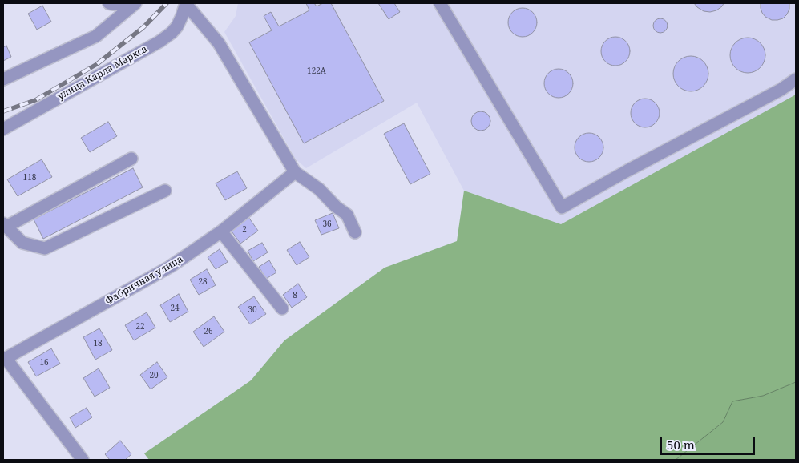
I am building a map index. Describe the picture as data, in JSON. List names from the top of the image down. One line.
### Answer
{"streets":{"street":["улица Карла Маркса","Фабричная улица"]},"house_numbers":["122А","118","36","2","28","8","24","30","22","26","18","16","20"],"scale_bar":"50 m"}
